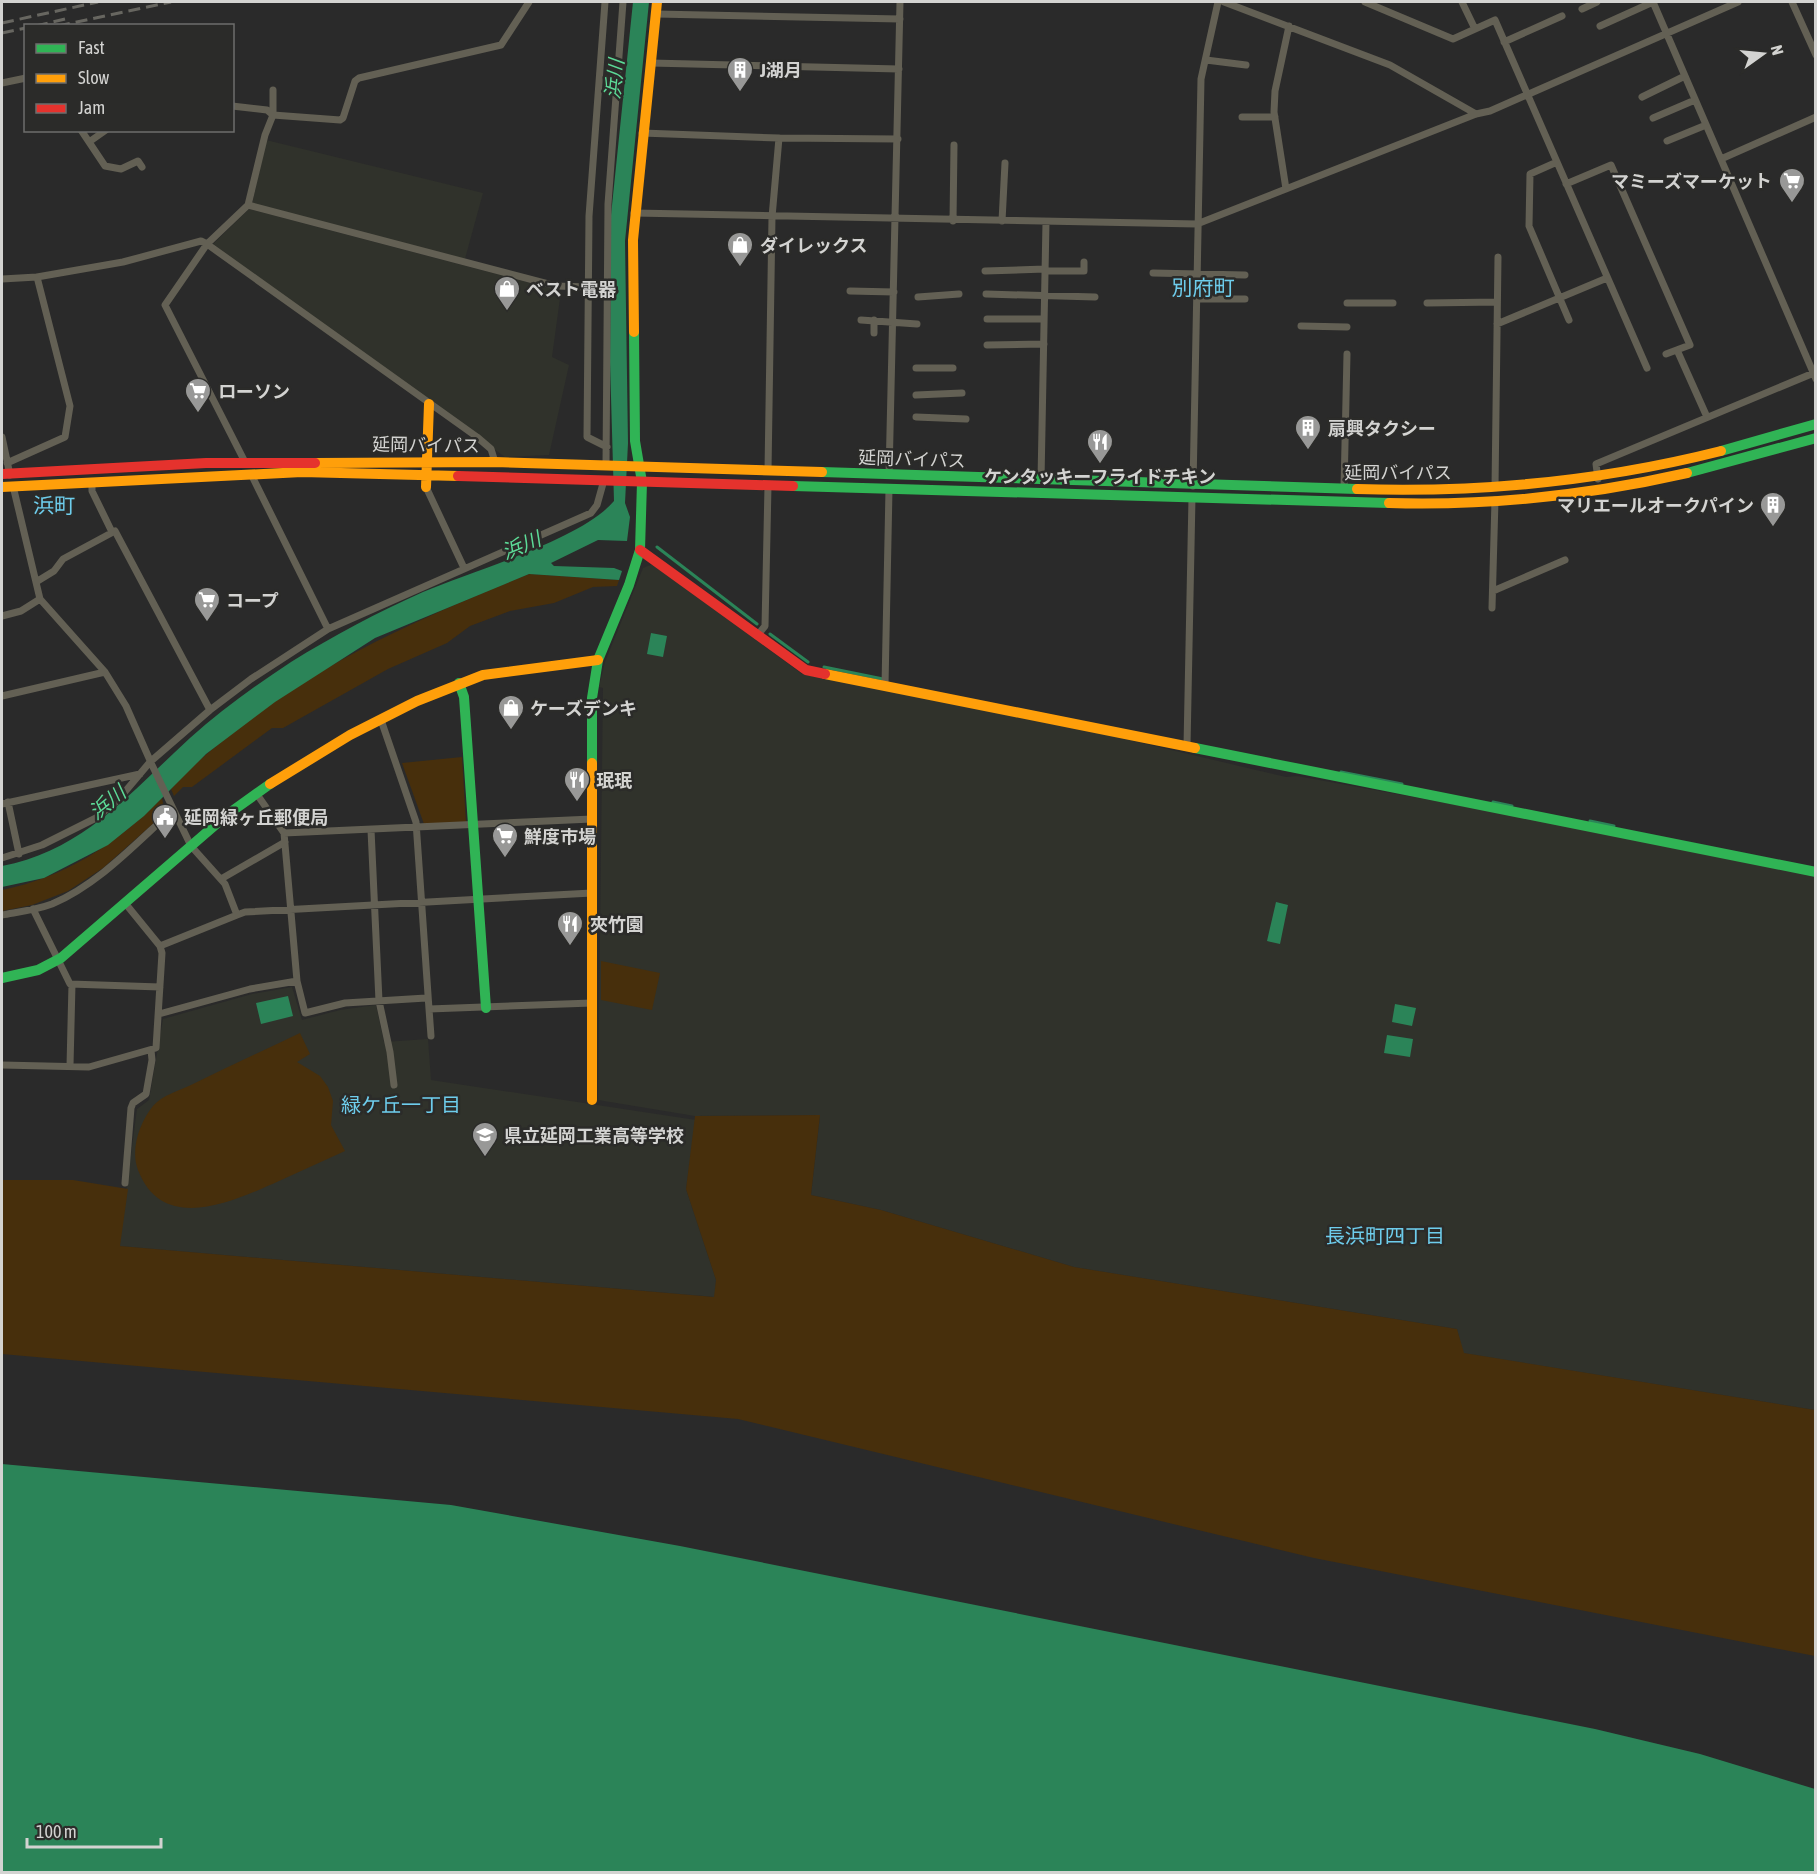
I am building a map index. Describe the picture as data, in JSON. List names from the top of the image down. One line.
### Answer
{"streets":{"main road":["延岡バイパス"]},"districts":["別府町","浜町","緑ケ丘一丁目","長浜町四丁目"],"water":["浜川"],"places":{"building":["J湖月","扇興タクシー","マリエールオークパイン"],"supermarket":["マミーズマーケット","ローソン","コープ","鮮度市場"],"shop":["ダイレックス","ベスト電器","ケーズデンキ"],"restaurant":["ケンタッキーフライドチキン","珉珉","夾竹園"],"public building":["延岡緑ヶ丘郵便局"],"school or university":["県立延岡工業高等学校"]},"legend":["Fast","Slow","Jam"],"scale_bar":"100 m","north":"right"}
